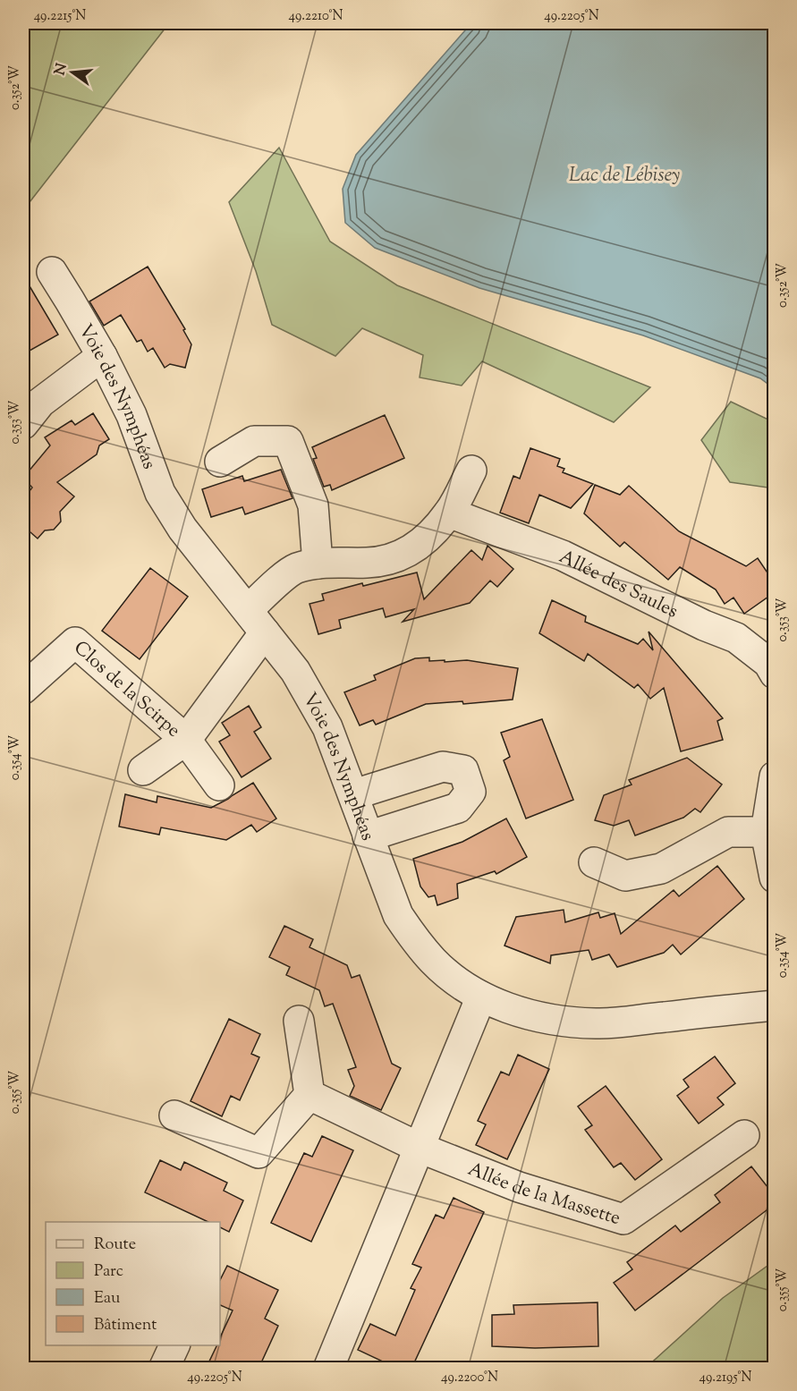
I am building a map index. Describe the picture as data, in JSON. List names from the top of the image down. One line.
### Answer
{"streets":{"street":["Voie des Nymphéas","Allée des Saules","Clos de la Scirpe","Allée de la Massette"]},"crossings":[["Voie des Nymphéas","Clos de la Scirpe"]],"water":["Lac de Lébisey"],"legend":["Route","Parc","Eau","Bâtiment"],"north":"left","coordinates":["49.2215°N","49.2210°N","49.2205°N","0.352°W","0.353°W","0.354°W","0.355°W","49.2200°N","49.2195°N"]}
